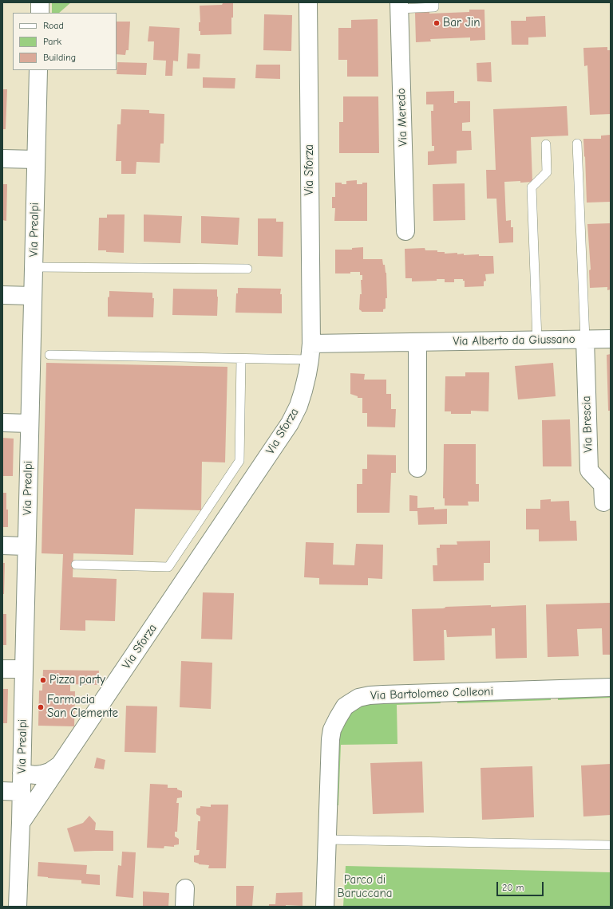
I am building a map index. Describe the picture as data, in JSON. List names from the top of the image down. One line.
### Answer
{"streets":{"street":["Via Meredo","Via Sforza","Via Prealpi","Via Alberto da Giussano","Via Brescia","Via Bartolomeo Colleoni"]},"crossings":[["Via Sforza","Via Prealpi"],["Via Sforza","Via Alberto da Giussano"],["Via Alberto da Giussano","Via Brescia"]],"parks":["Parco di Baruccana"],"places":["Bar Jin","Pizza party","Farmacia San Clemente"],"legend":["Road","Park","Building"],"scale_bar":"20 m"}
